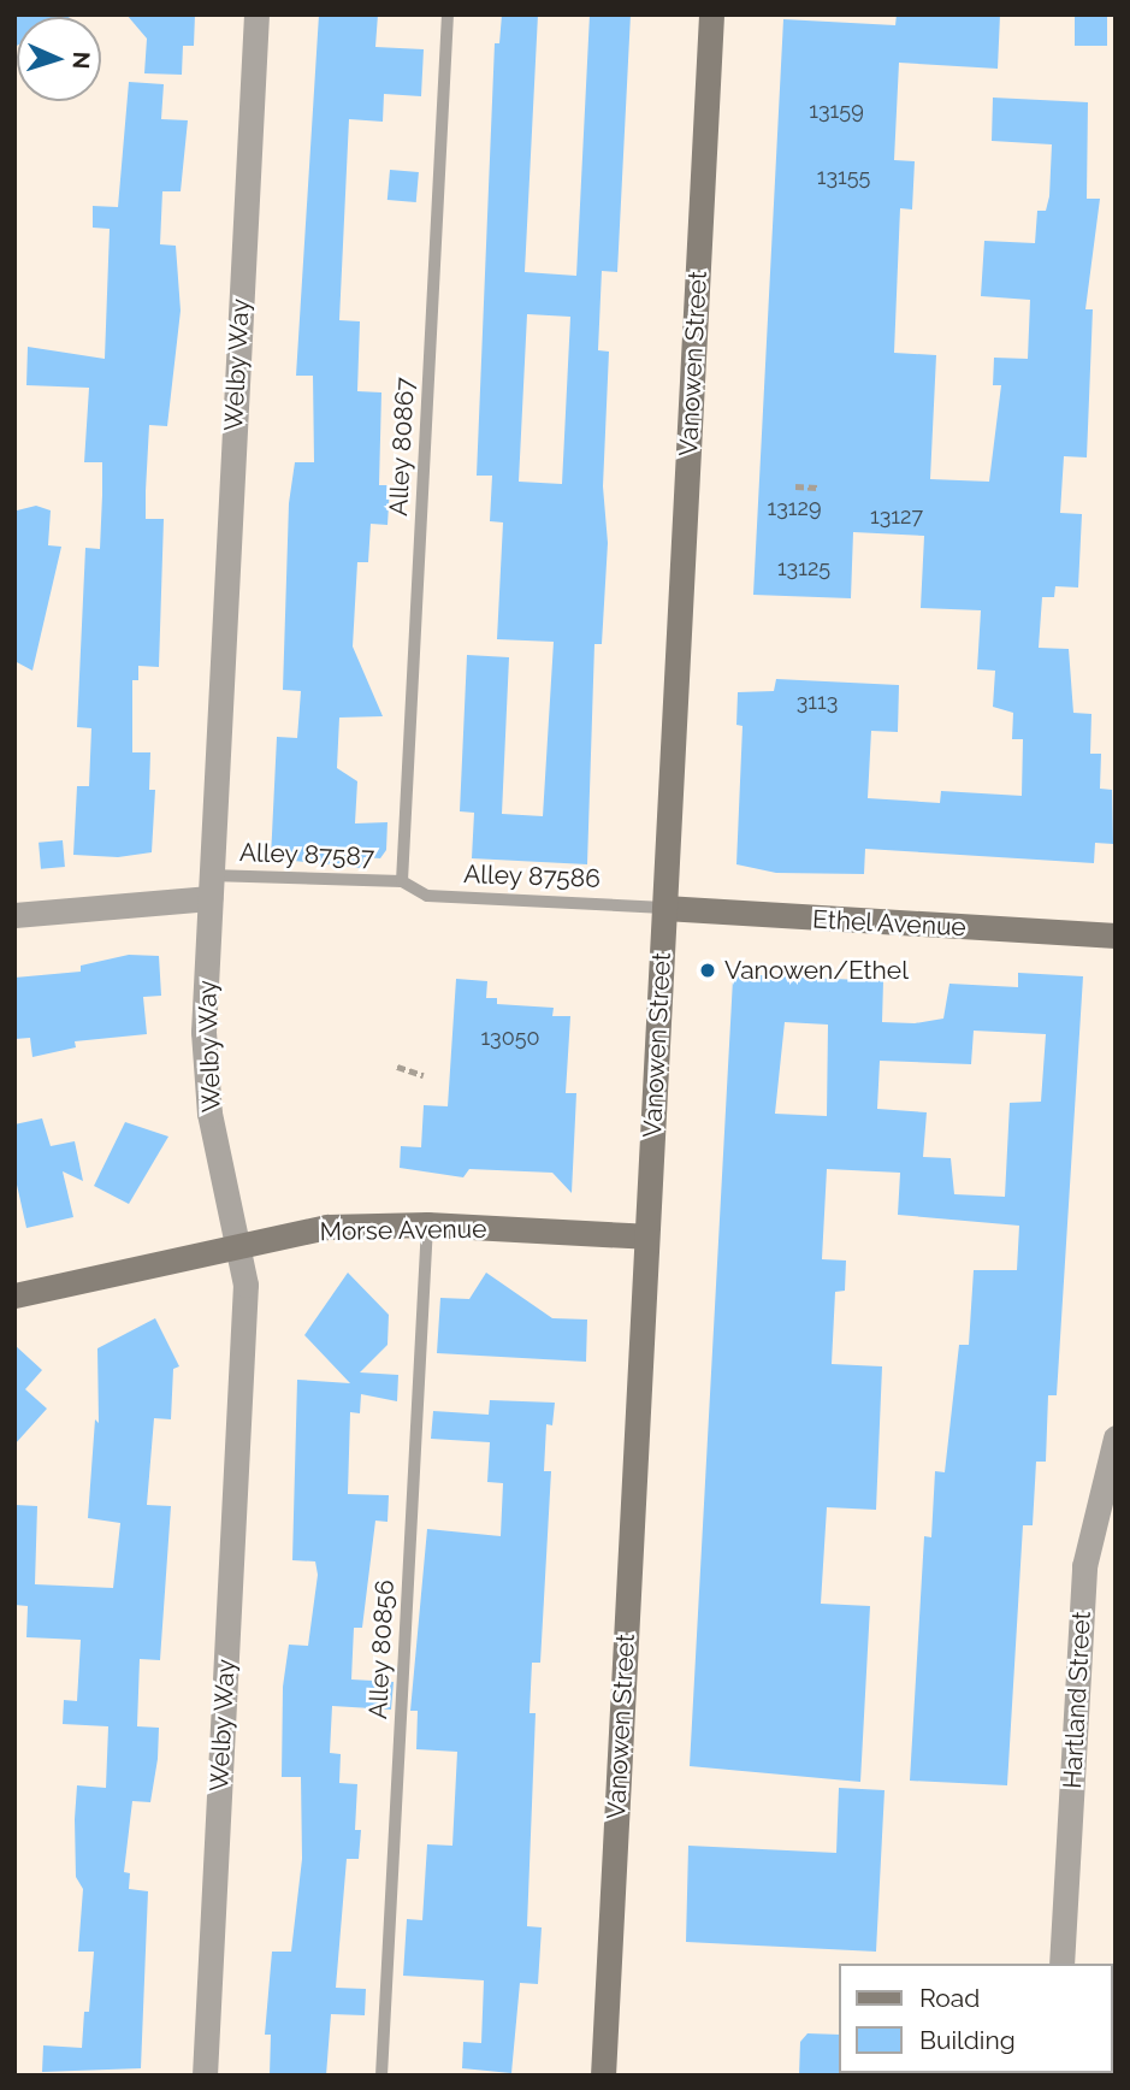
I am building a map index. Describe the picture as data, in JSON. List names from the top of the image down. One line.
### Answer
{"streets":{"main road":["Vanowen Street","Ethel Avenue","Morse Avenue"],"street":["Welby Way","Hartland Street"],"lane":["Alley 80867","Alley 87587","Alley 87586","Alley 80856"]},"crossings":[["Vanowen Street","Alley 87586"],["Vanowen Street","Ethel Avenue"],["Vanowen Street","Morse Avenue"],["Welby Way","Alley 87587"],["Welby Way","Morse Avenue"],["Alley 80867","Alley 87587"],["Alley 80867","Alley 87586"],["Alley 87587","Alley 87586"],["Alley 87586","Ethel Avenue"],["Morse Avenue","Alley 80856"]],"places":["Vanowen/Ethel"],"house_numbers":["13159","13155","13129","13127","13125","3113","13050"],"legend":["Road","Building"],"north":"right"}
